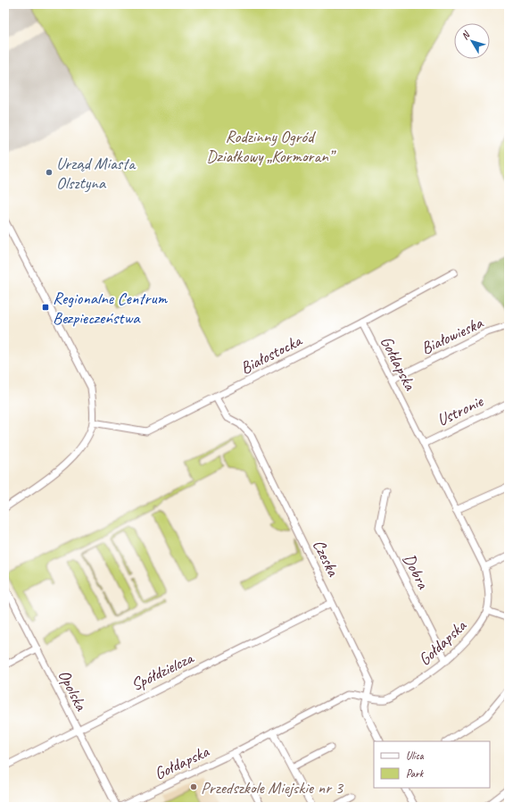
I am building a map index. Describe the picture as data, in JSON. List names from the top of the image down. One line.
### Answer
{"streets":{"street":["Białowieska","Białostocka","Gołdapska","Ustronie","Czeska","Dobra","Spółdzielcza","Opolska"]},"crossings":[["Białowieska","Gołdapska"],["Białostocka","Gołdapska"],["Białostocka","Czeska"],["Gołdapska","Ustronie"],["Gołdapska","Czeska"],["Gołdapska","Dobra"],["Czeska","Spółdzielcza"],["Spółdzielcza","Opolska"]],"parks":["Rodzinny Ogród Działkowy „Kormoran”"],"places":{"other":["Urząd Miasta Olsztyna","Przedszkole Miejskie nr 3"],"transit":["Regionalne Centrum Bezpieczeństwa"]},"legend":["Ulica","Park"],"north":"top left"}
